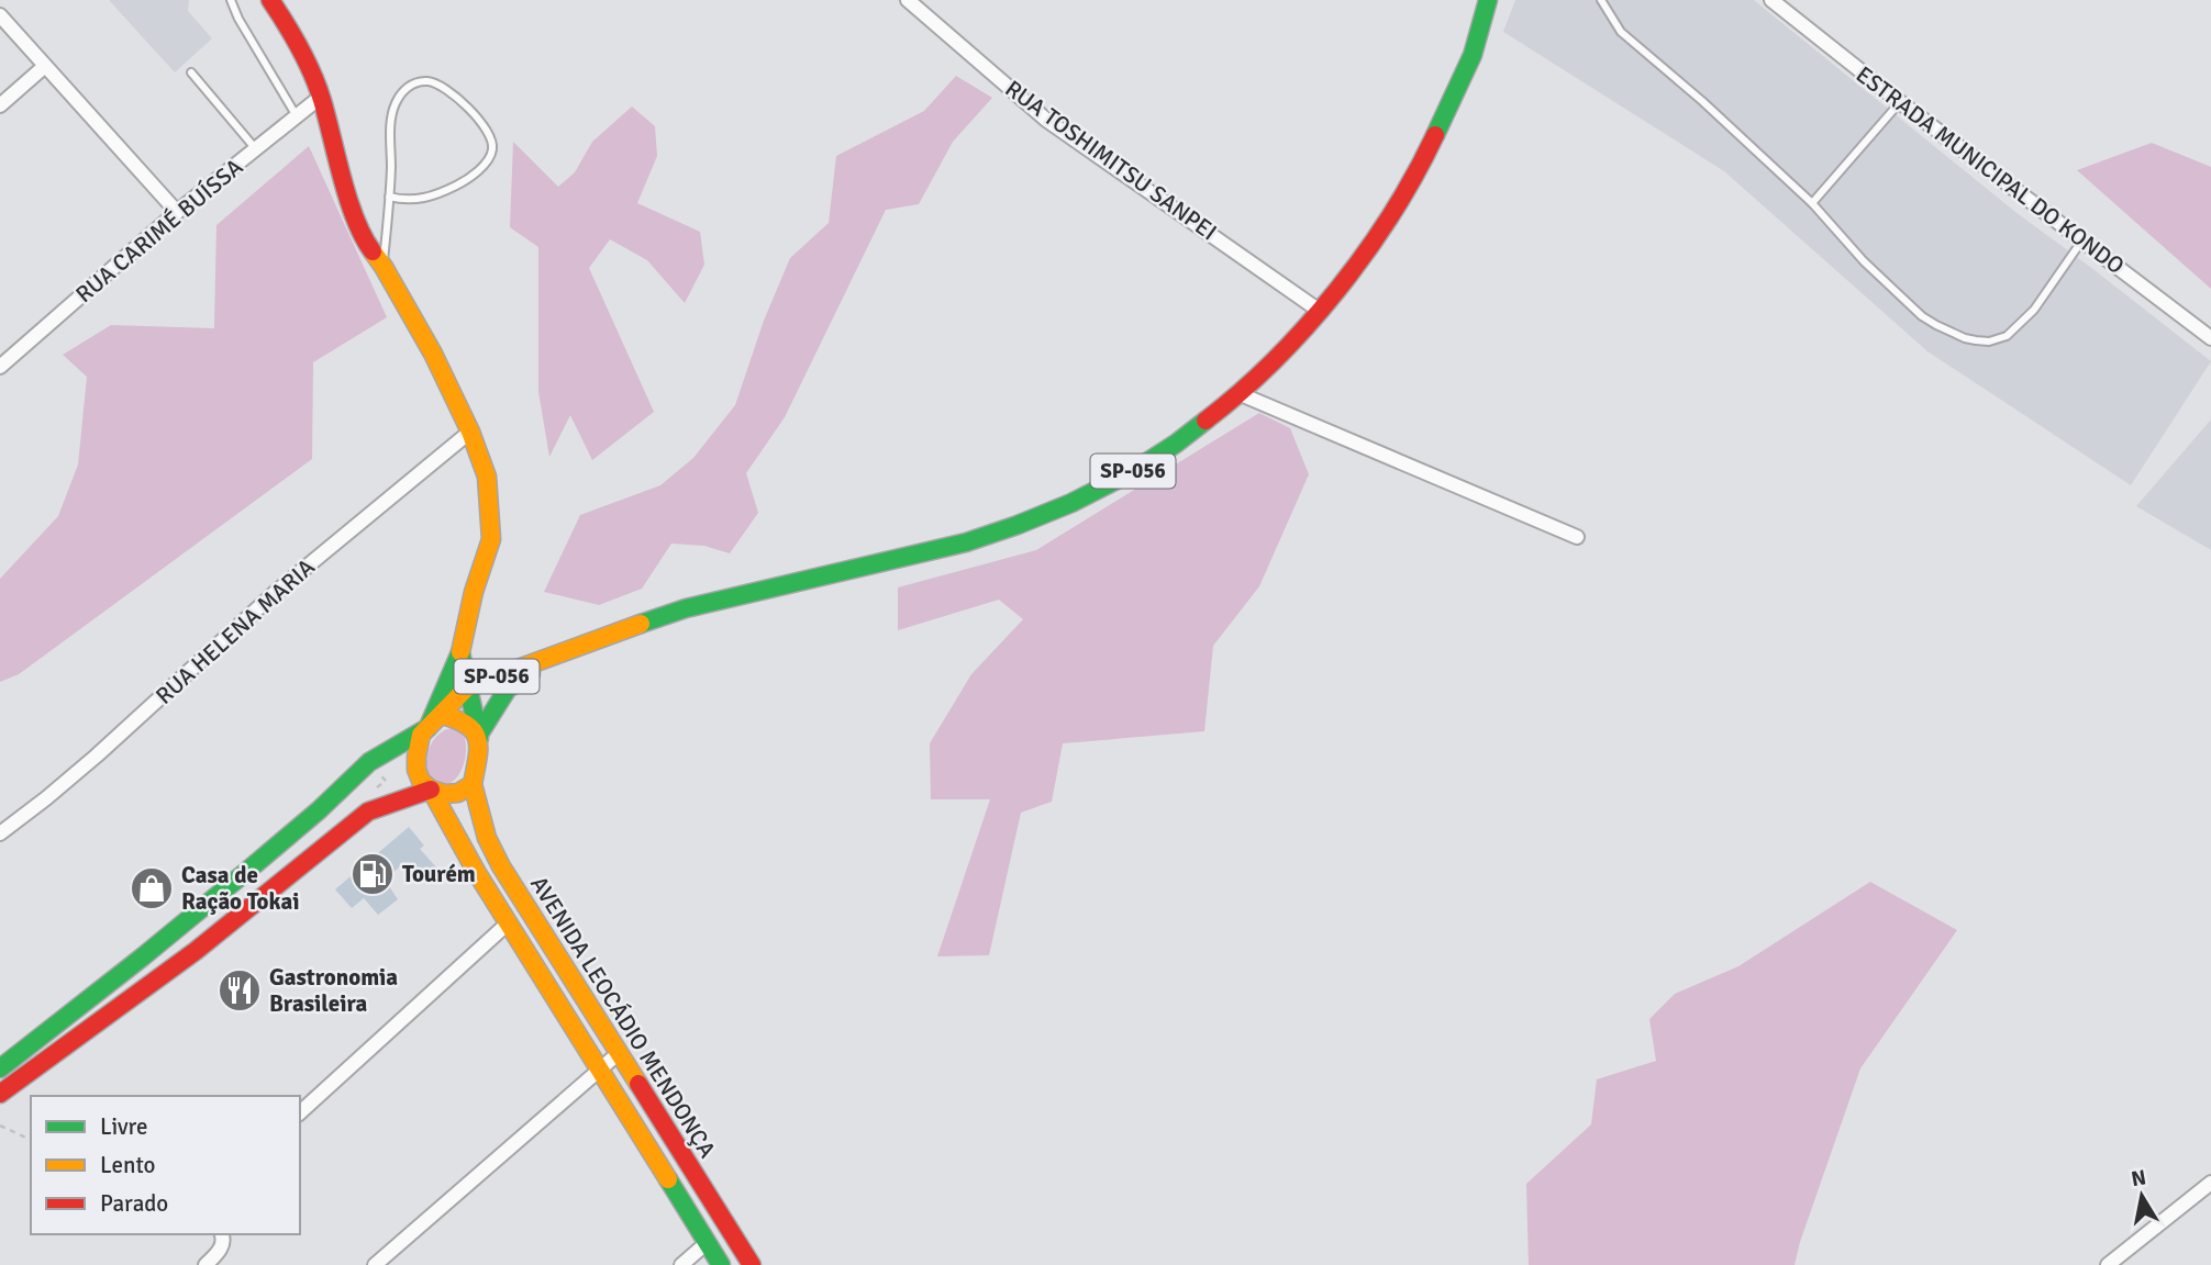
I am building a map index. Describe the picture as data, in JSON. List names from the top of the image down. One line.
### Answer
{"streets":{"main road":["SP-056","AVENIDA LEOCÁDIO MENDONÇA"],"street":["RUA TOSHIMITSU SANPEI","ESTRADA MUNICIPAL DO KONDO","RUA CARIMÉ BUÍSSA","RUA HELENA MARIA"]},"crossings":[["RUA TOSHIMITSU SANPEI","SP-056"],["SP-056","AVENIDA LEOCÁDIO MENDONÇA"]],"places":{"fuel station":["Tourém"],"shop":["Casa de Ração Tokai"],"restaurant":["Gastronomia Brasileira"]},"legend":["Livre","Lento","Parado"],"north":"top"}
